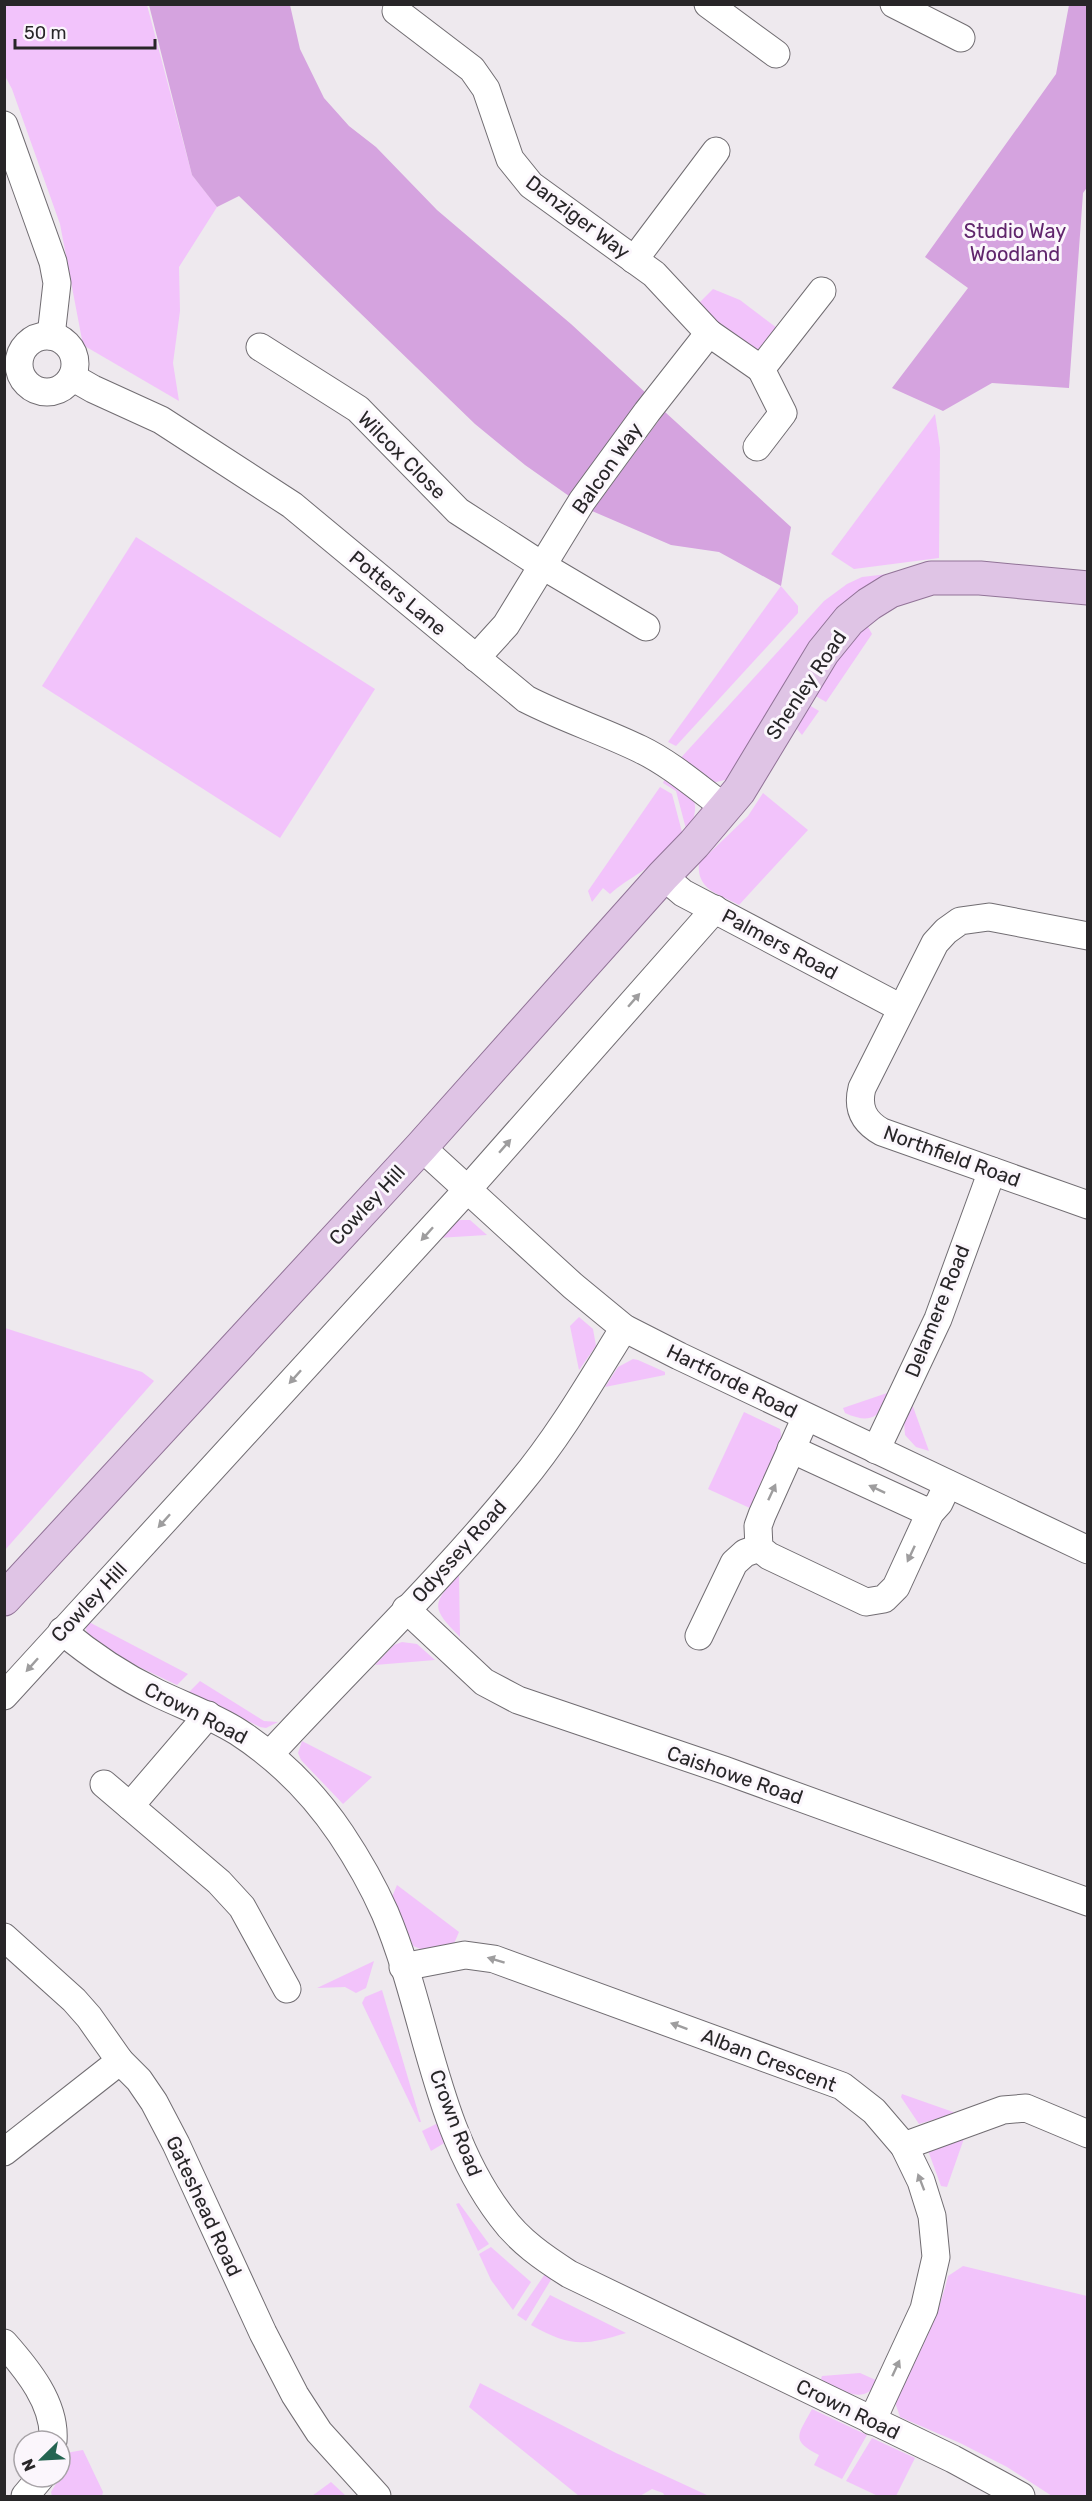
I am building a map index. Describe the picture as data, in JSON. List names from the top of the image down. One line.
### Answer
{"streets":{"main road":["Shenley Road","Cowley Hill"],"street":["Danziger Way","Wilcox Close","Balcon Way","Potters Lane","Palmers Road","Northfield Road","Delamere Road","Hartforde Road","Odyssey Road","Crown Road","Caishowe Road","Alban Crescent","Gateshead Road"]},"crossings":[["Danziger Way","Balcon Way"],["Wilcox Close","Balcon Way"],["Balcon Way","Potters Lane"],["Potters Lane","Shenley Road"],["Potters Lane","Cowley Hill"],["Shenley Road","Cowley Hill"],["Palmers Road","Northfield Road"],["Palmers Road","Cowley Hill"],["Northfield Road","Delamere Road"],["Cowley Hill","Hartforde Road"],["Cowley Hill","Crown Road"],["Delamere Road","Hartforde Road"],["Hartforde Road","Odyssey Road"],["Odyssey Road","Crown Road"],["Odyssey Road","Caishowe Road"],["Crown Road","Alban Crescent"]],"parks":["Studio Way Woodland"],"scale_bar":"50 m","north":"bottom left"}
